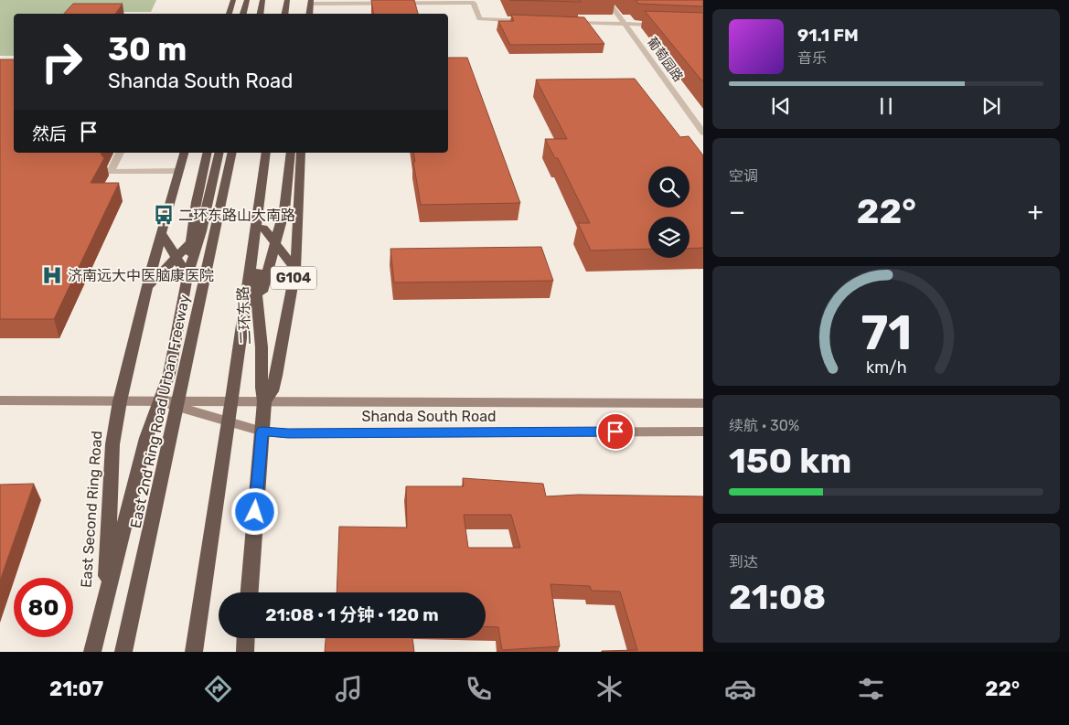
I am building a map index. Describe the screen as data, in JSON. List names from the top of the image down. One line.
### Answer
{"streets":{"highway":["G104","二环东路","East 2nd Ring Road Urban Freeway","East Second Ring Road"],"main road":["Shanda South Road"],"street":["葡萄园路"]},"crossings":[["G104","二环东路"],["G104","Shanda South Road"],["二环东路","Shanda South Road"],["Shanda South Road","East Second Ring Road"]],"places":{"bus stop":["二环东路山大南路"],"hospital":["济南远大中医脑康医院"]},"page":{"turn":["30 m","Shanda South Road"],"song":["91.1 FM","音乐"],"then":"然后","tile":["空调",["续航 · 30%","150 km"],["到达","21:08"]],"heat":["−","22°","+"],"limit":"80","trip":"21:08 · 1 分钟 · 120 m","tabs":["21:07","22°"],"gauge":["71","km/h"]}}
